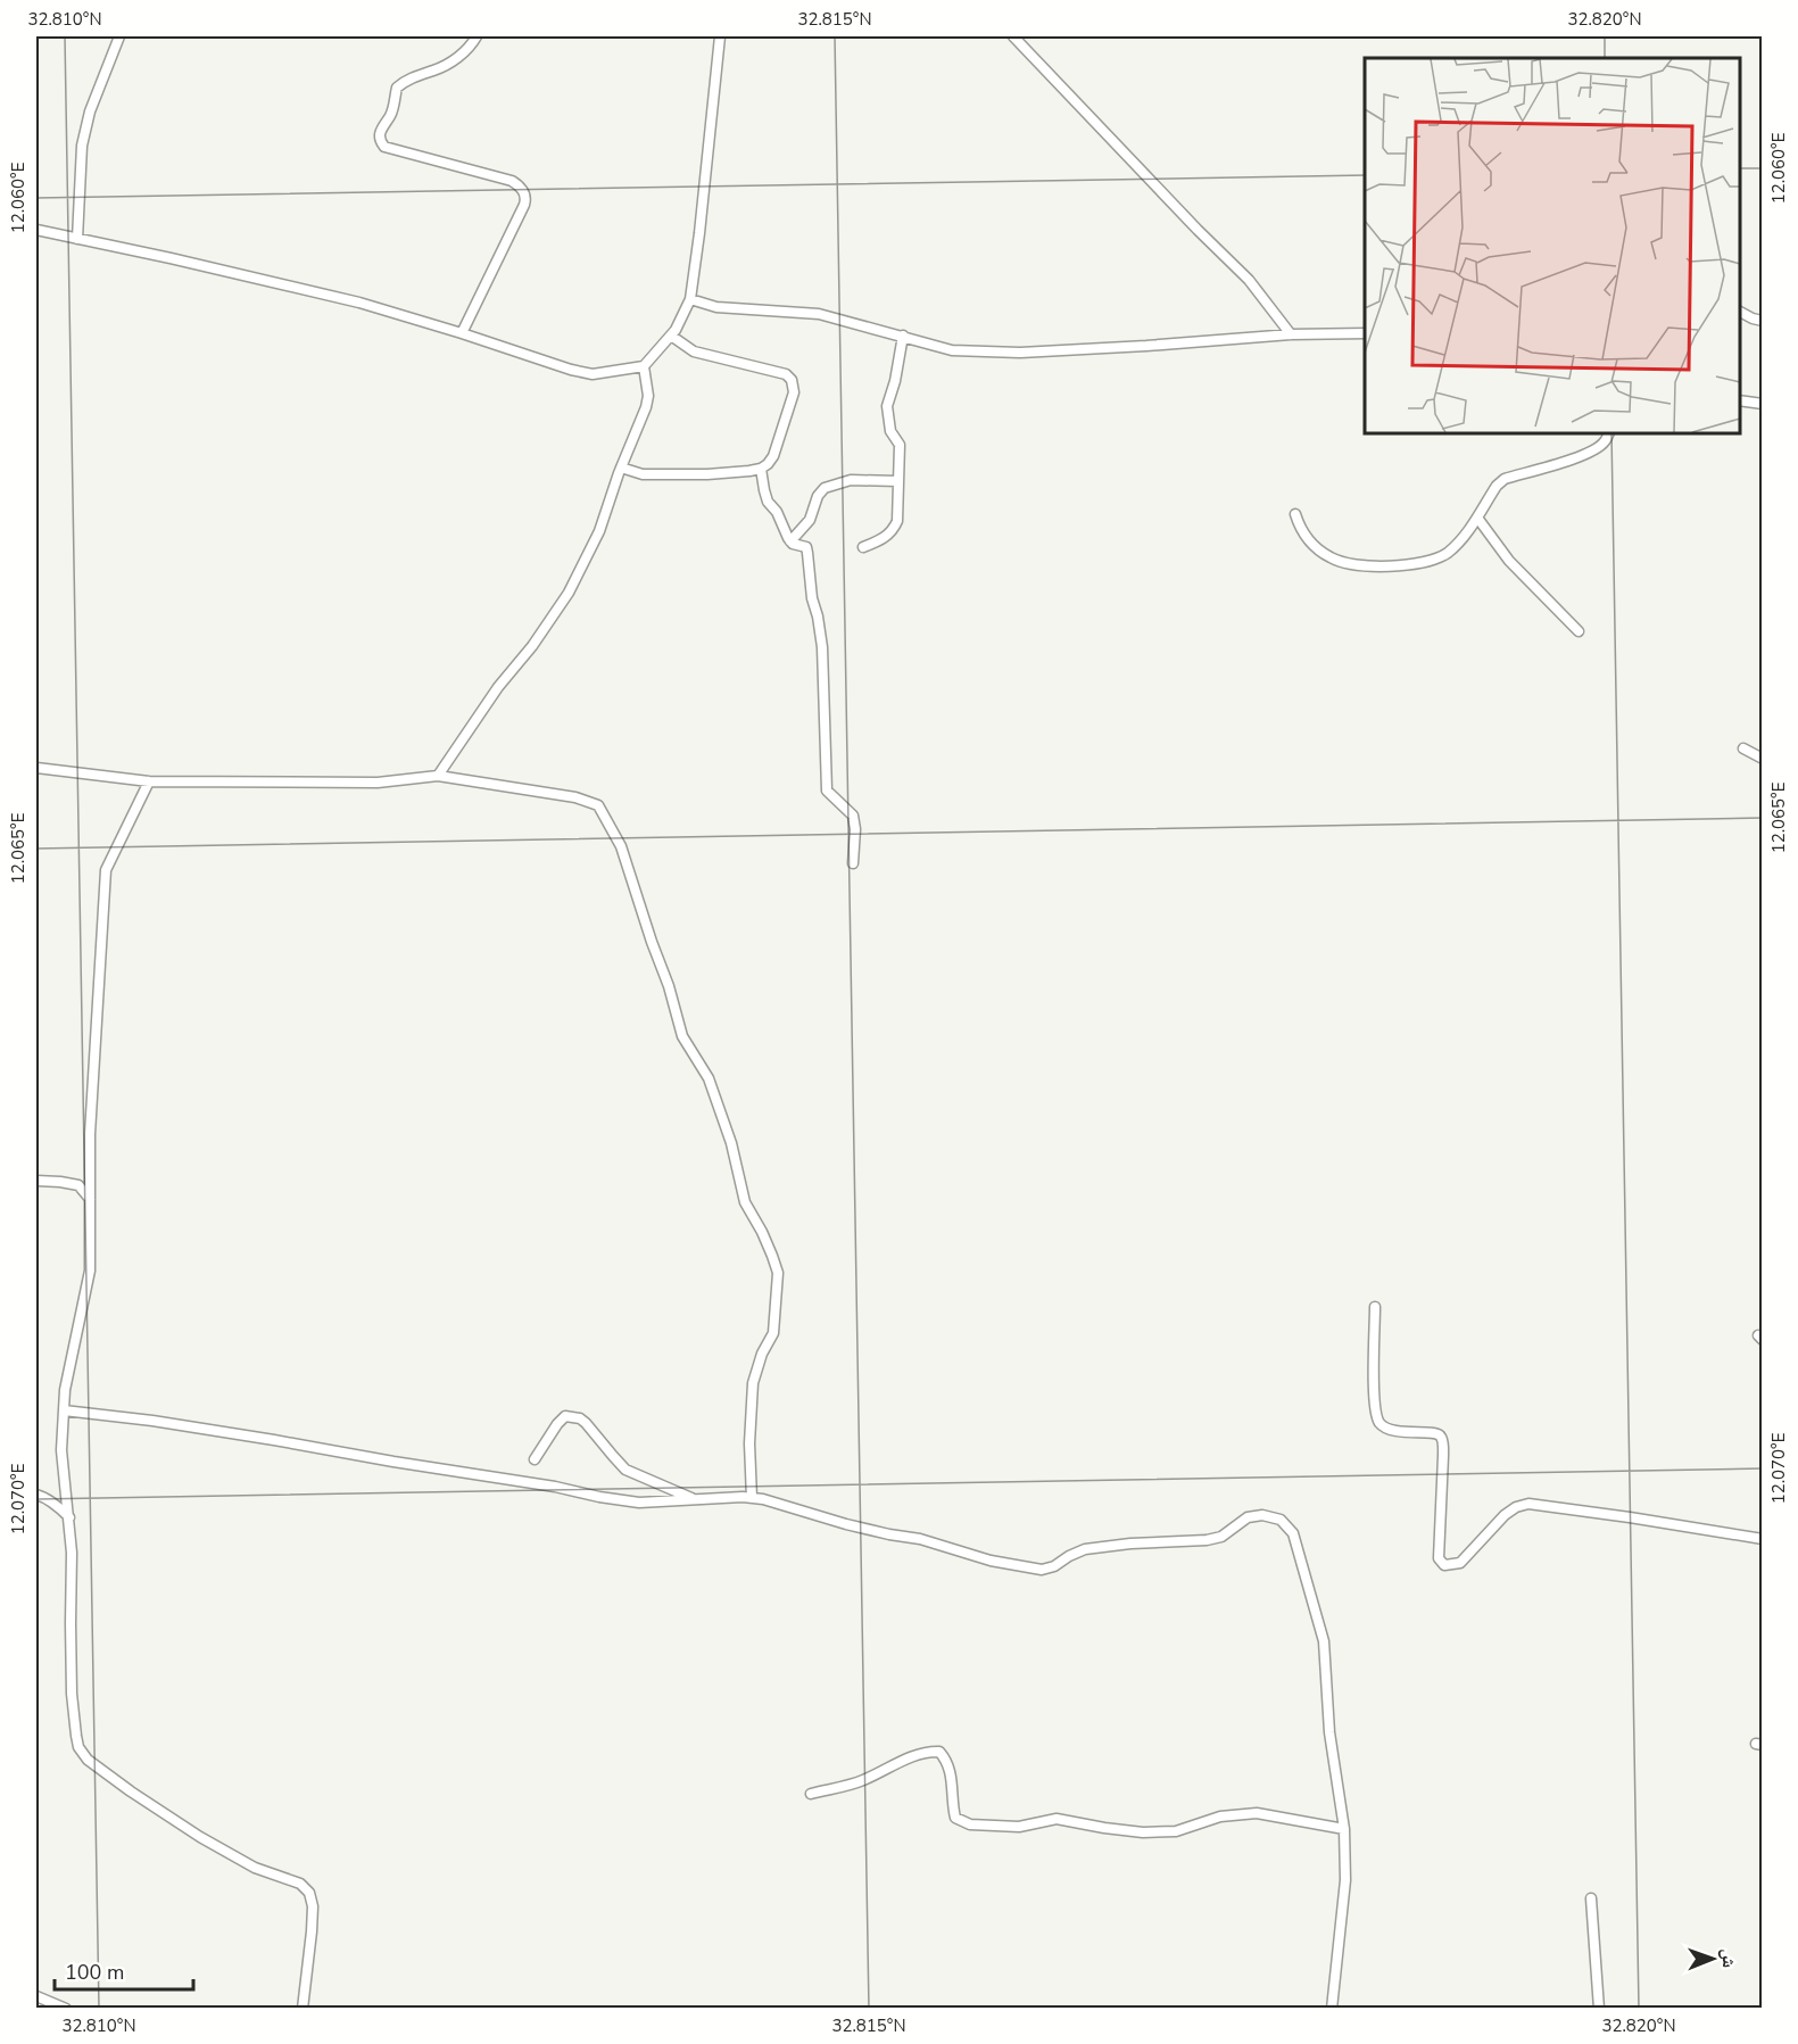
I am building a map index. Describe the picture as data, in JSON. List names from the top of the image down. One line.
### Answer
{"scale_bar":"100 m","north":"right","coordinates":["32.810°N","32.815°N","32.820°N","12.060°E","12.065°E","12.070°E"]}
